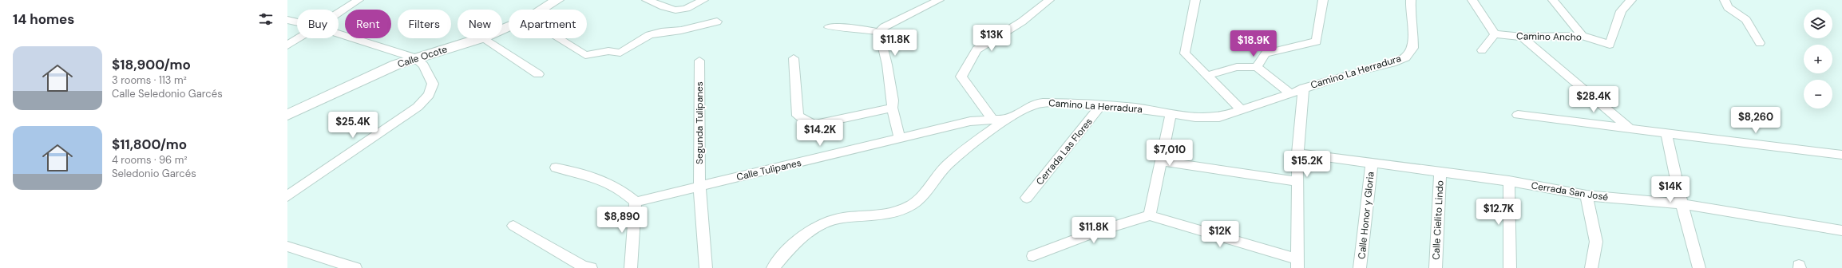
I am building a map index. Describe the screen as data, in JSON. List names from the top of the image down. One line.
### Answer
{"streets":{"street":["Camino Ancho","Calle Ocote","Camino La Herradura","Segunda Tulipanes","Cerrada Las Flores","Calle Tulipanes","Cerrada San José","Calle Honor y Gloria","Calle Cielito Lindo"]},"crossings":[["Camino La Herradura","Cerrada Las Flores"],["Camino La Herradura","Calle Tulipanes"],["Segunda Tulipanes","Calle Tulipanes"],["Cerrada San José","Calle Honor y Gloria"],["Cerrada San José","Calle Cielito Lindo"]],"page":{"heading":"14 homes","map_buttons":["+","−"],"chip":["Buy","Rent","Filters","New","Apartment"],"price":["$13K","$11.8K","$18.9K","$28.4K","$8,260","$25.4K","$14.2K","$7,010","$15.2K","$14K","$12.7K","$8,890","$11.8K","$12K"],"list":[{"name":"$18,900/mo","note":"3 rooms · 113 m² · Calle Seledonio Garcés"},{"name":"$11,800/mo","note":"4 rooms · 96 m² · Seledonio Garcés"}]}}
